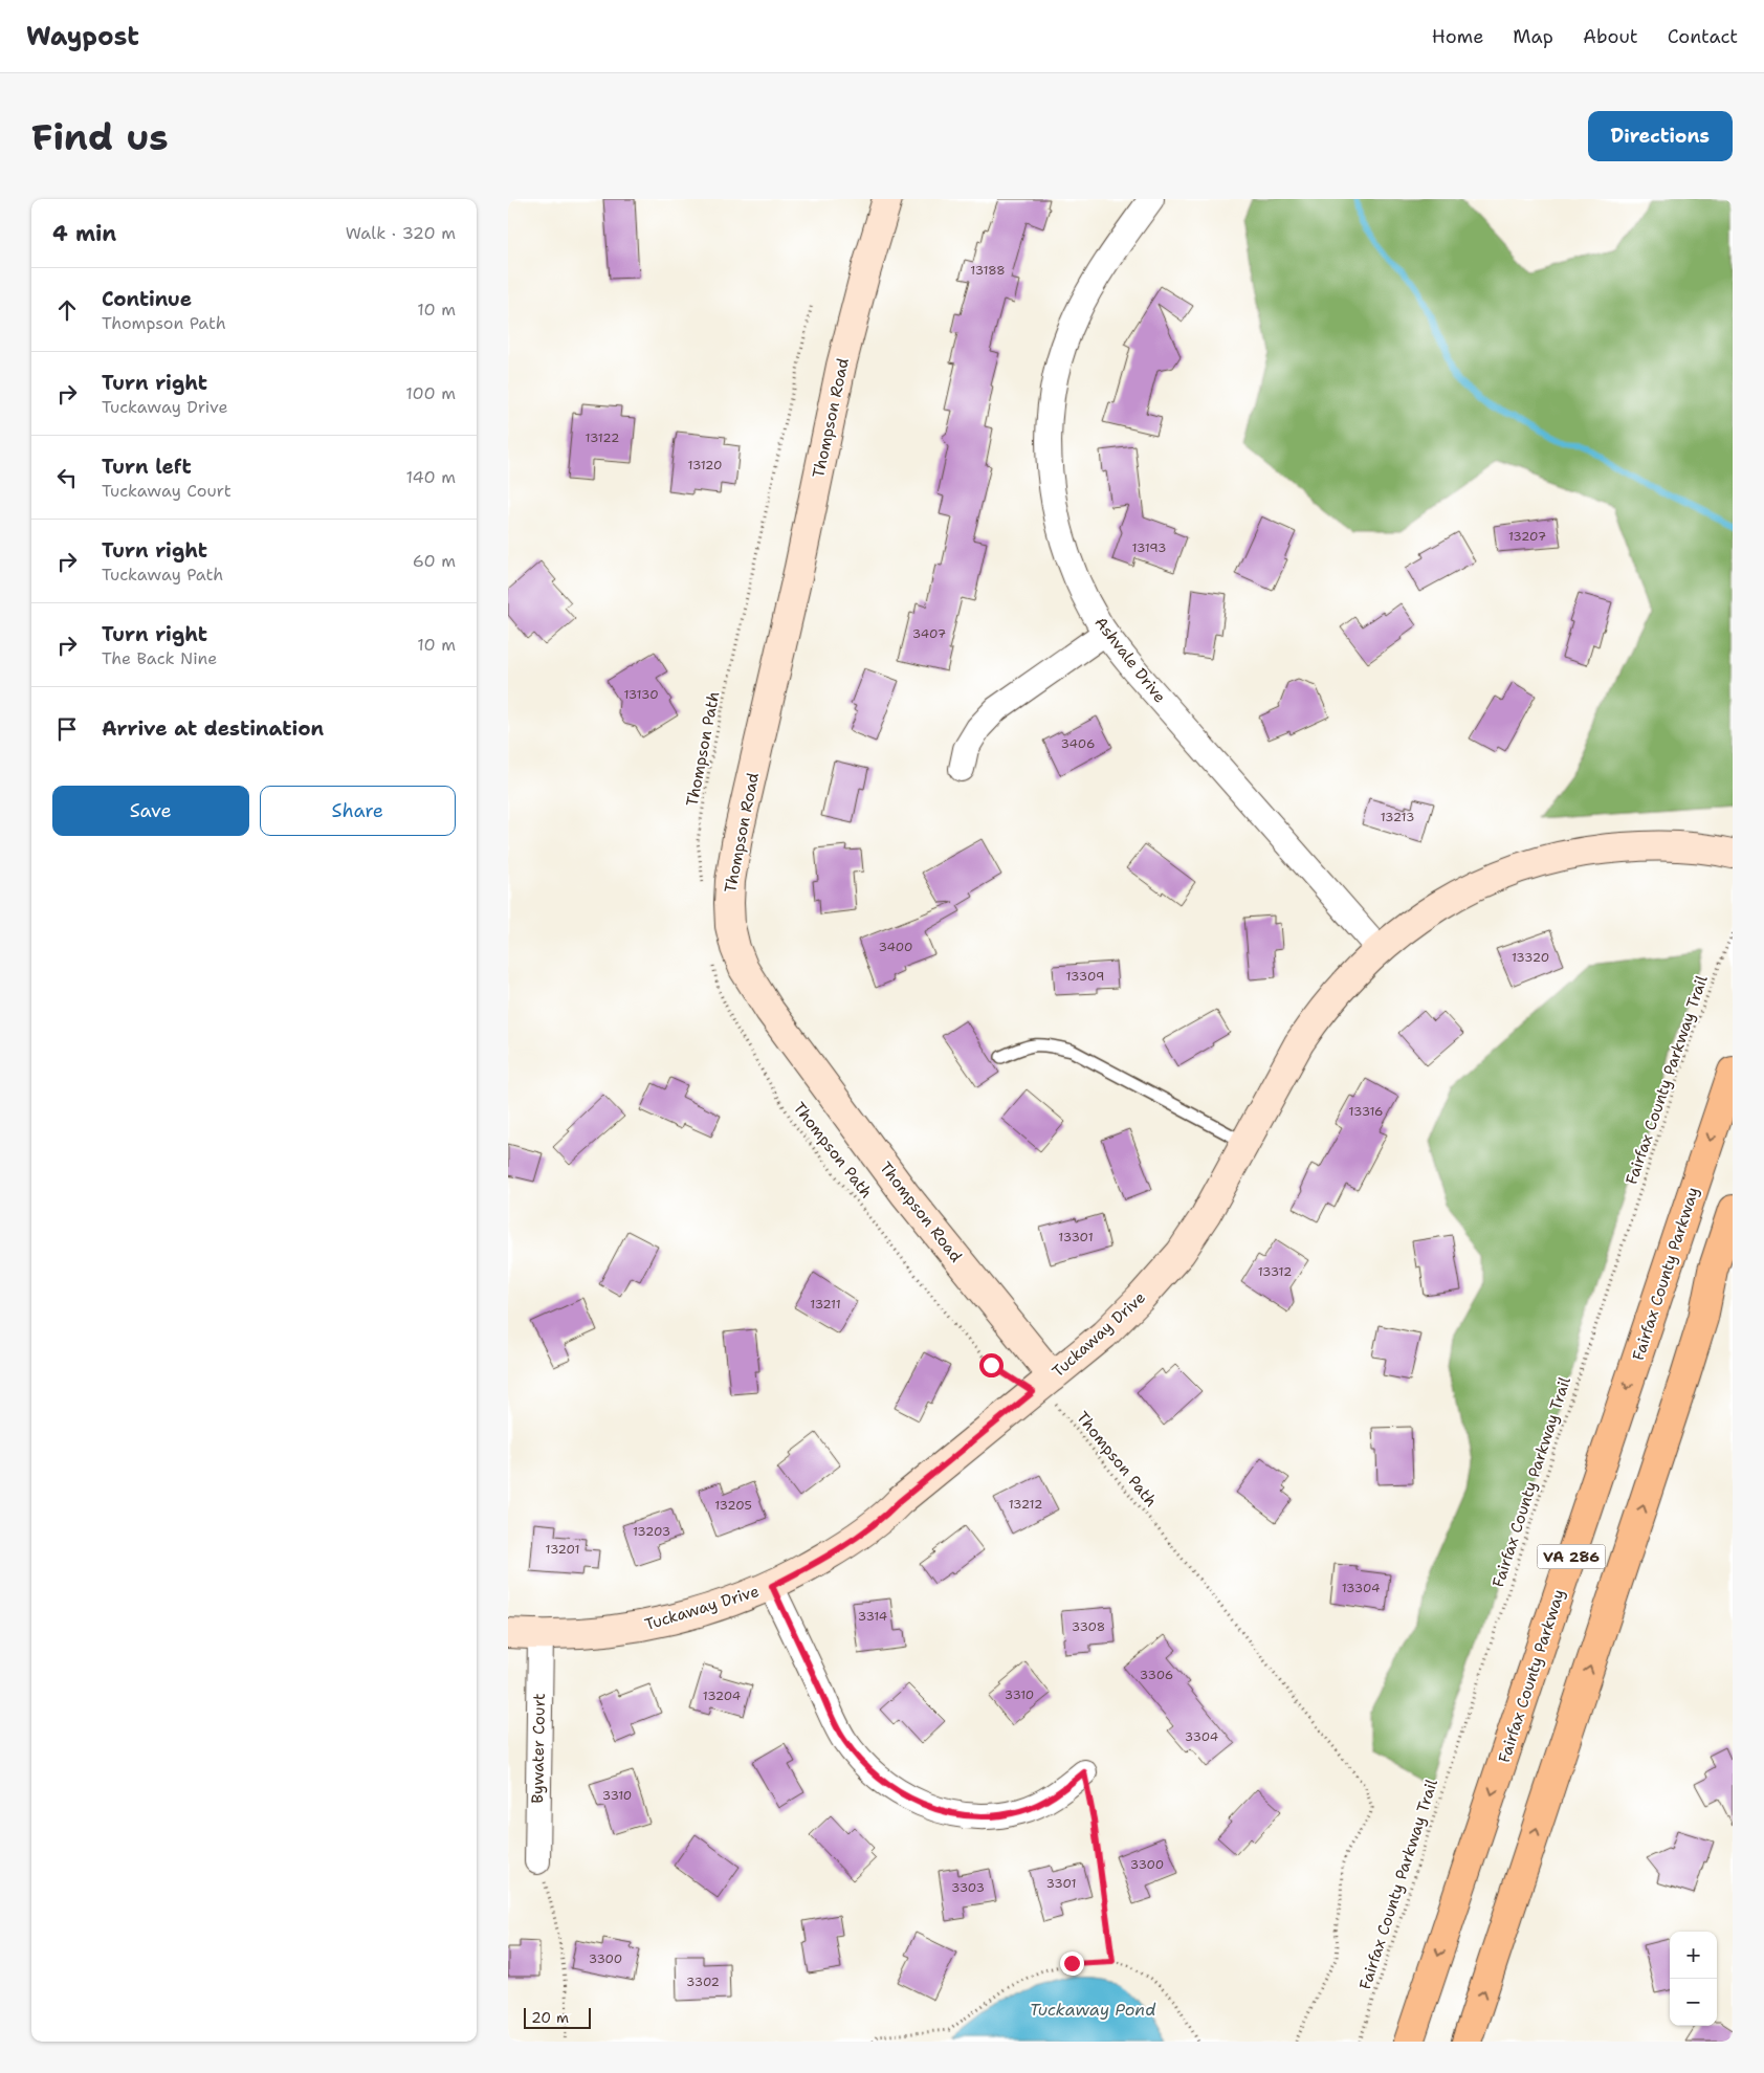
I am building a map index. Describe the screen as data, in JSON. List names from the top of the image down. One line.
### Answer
{"streets":{"highway":["Fairfax County Parkway","VA 286"],"street":["Thompson Road","Ashvale Drive","Tuckaway Drive","Bywater Court"],"path":["Thompson Path","Fairfax County Parkway Trail"]},"crossings":[["Thompson Road","Thompson Path"],["Thompson Road","Tuckaway Drive"],["Ashvale Drive","Tuckaway Drive"],["Thompson Path","Tuckaway Drive"],["Tuckaway Drive","Bywater Court"]],"water":["Tuckaway Pond"],"house_numbers":["13188","13122","13120","13207","13193","3407","13130","3406","13213","3400","13320","13309","13316","13301","13312","13211","13212","13205","13203","13201","13304","3314","3308","3306","3310","13204","3304","3310","3300","3301","3303","3300","3302"],"scale_bar":"20 m","page":{"header":"Waypost","nav":["Home","Map","About","Contact"],"buttons":["Directions",["Save","Share"]],"title":"Find us","heading":["4 min","Walk · 320 m"],"list":[["Continue","Thompson Path","10 m"],["Turn right","Tuckaway Drive","100 m"],["Turn left","Tuckaway Court","140 m"],["Turn right","Tuckaway Path","60 m"],["Turn right","The Back Nine","10 m"],"Arrive at destination"],"map_buttons":["+","−"],"scale":"20 m"}}
